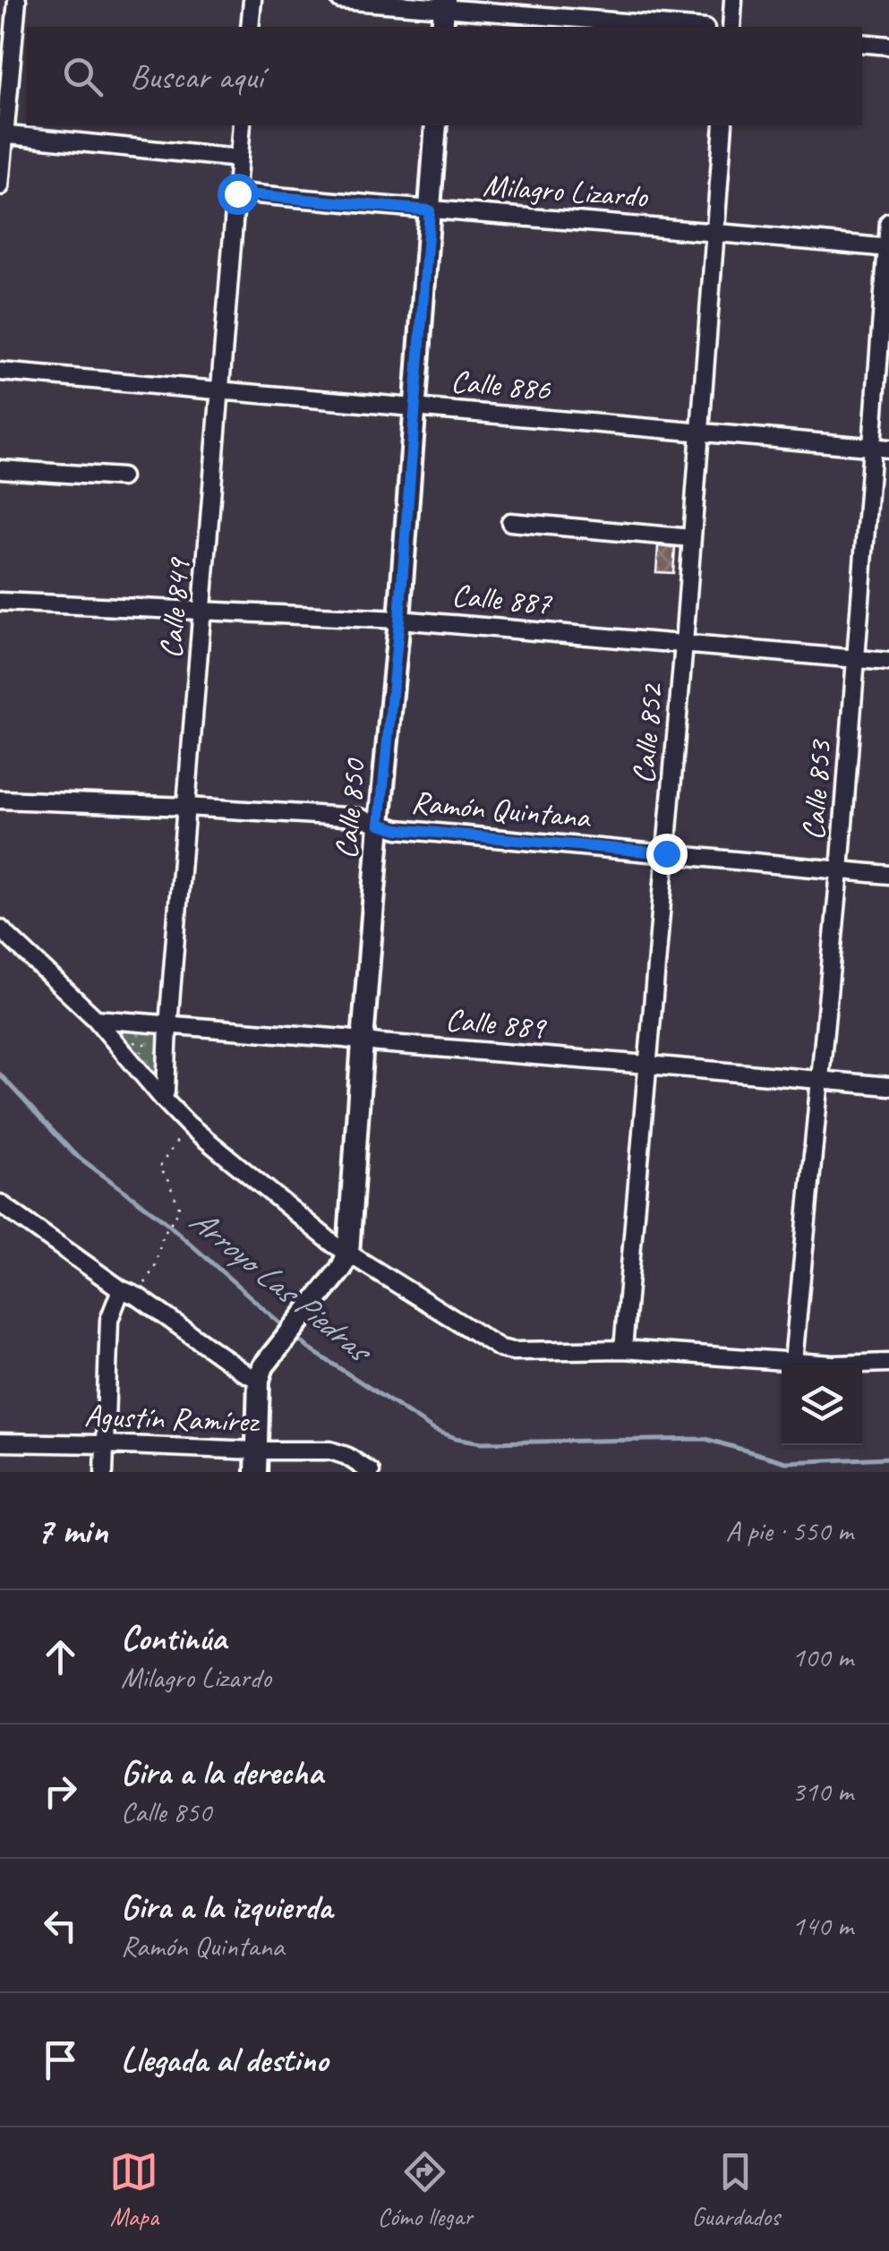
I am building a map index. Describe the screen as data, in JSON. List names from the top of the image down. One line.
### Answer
{"streets":{"main road":["Calle 850"],"street":["Milagro Lizardo","Calle 886","Calle 887","Calle 849","Calle 852","Calle 853","Ramón Quintana","Calle 889","Agustín Ramírez"]},"crossings":[["Milagro Lizardo","Calle 849"],["Milagro Lizardo","Calle 852"],["Milagro Lizardo","Calle 853"],["Milagro Lizardo","Calle 850"],["Calle 886","Calle 849"],["Calle 886","Calle 852"],["Calle 886","Calle 853"],["Calle 886","Calle 850"],["Calle 887","Calle 849"],["Calle 887","Calle 852"],["Calle 887","Calle 853"],["Calle 887","Calle 850"],["Calle 849","Ramón Quintana"],["Calle 849","Calle 889"],["Calle 852","Ramón Quintana"],["Calle 852","Calle 889"],["Calle 853","Ramón Quintana"],["Calle 853","Calle 889"],["Calle 850","Ramón Quintana"],["Calle 850","Calle 889"]],"water":["Arroyo Las Piedras"],"page":{"search":"Buscar aquí","heading":["7 min","A pie · 550 m"],"list":[["Continúa","Milagro Lizardo","100 m"],["Gira a la derecha","Calle 850","310 m"],["Gira a la izquierda","Ramón Quintana","140 m"],"Llegada al destino"],"nav":["Mapa","Cómo llegar","Guardados"]}}
